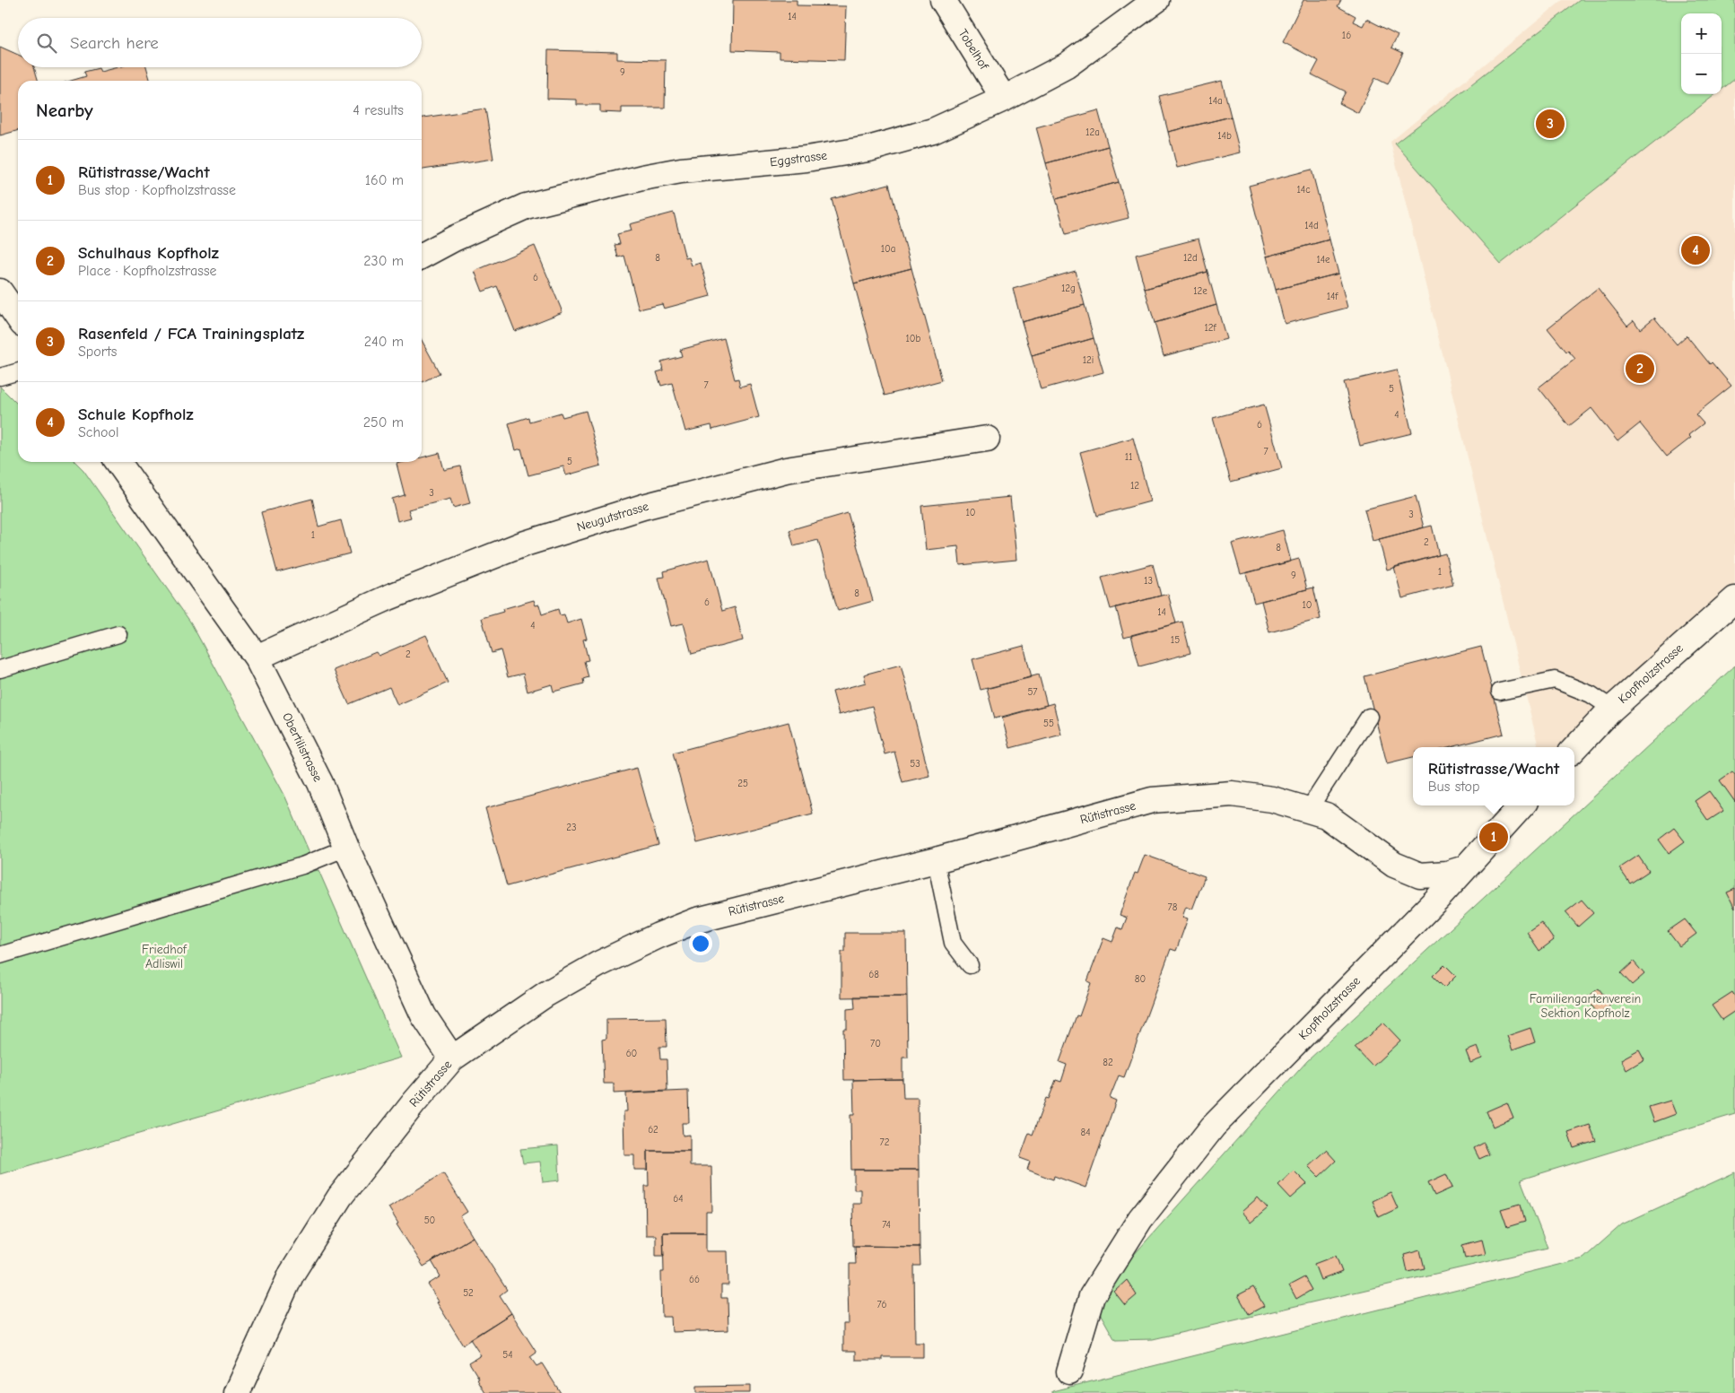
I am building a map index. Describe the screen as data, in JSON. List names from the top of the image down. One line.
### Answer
{"streets":{"street":["Tobelhof","Eggstrasse","Neugutstrasse","Kopfholzstrasse","Obertilistrasse","Rütistrasse"]},"crossings":[["Tobelhof","Eggstrasse"],["Neugutstrasse","Obertilistrasse"],["Kopfholzstrasse","Rütistrasse"],["Obertilistrasse","Rütistrasse"]],"parks":["Friedhof Adliswil","Familiengartenverein Sektion Kopfholz"],"house_numbers":["14","16","9","14a","12a","14b","14c","14d","10a","8","12d","14e","6","12g","12e","14f","12f","10b","12i","7","5","4","6","7","11","5","12","3","10","3","1","2","8","1","9","13","8","6","10","14","4","15","2","57","55","53","25","23","78","68","80","70","60","82","62","84","72","64","50","74","66","52","76","54"],"page":{"map_buttons":["+","−"],"search":"Search here","heading":["Nearby","4 results"],"pins":["3","4","2","1"],"list":[{"mark":"1","name":"Rütistrasse/Wacht","note":"Bus stop · Kopfholzstrasse","value":"160 m"},{"mark":"2","name":"Schulhaus Kopfholz","note":"Place · Kopfholzstrasse","value":"230 m"},{"mark":"3","name":"Rasenfeld / FCA Trainingsplatz","note":"Sports","value":"240 m"},{"mark":"4","name":"Schule Kopfholz","note":"School","value":"250 m"}],"popup":["Rütistrasse/Wacht","Bus stop"]}}
